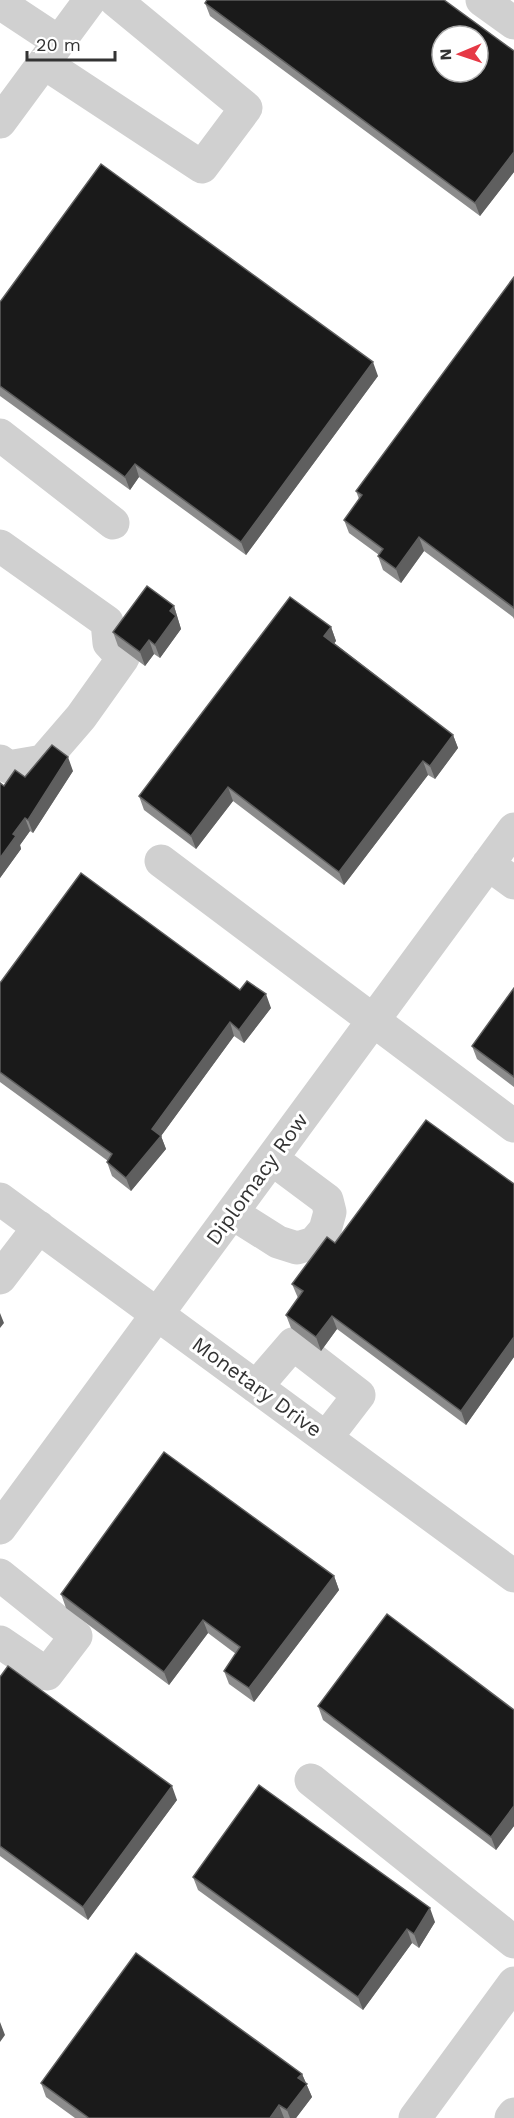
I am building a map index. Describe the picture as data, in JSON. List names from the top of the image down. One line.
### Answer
{"streets":{"street":["Diplomacy Row","Monetary Drive"]},"crossings":[["Diplomacy Row","Monetary Drive"]],"scale_bar":"20 m","north":"left"}
